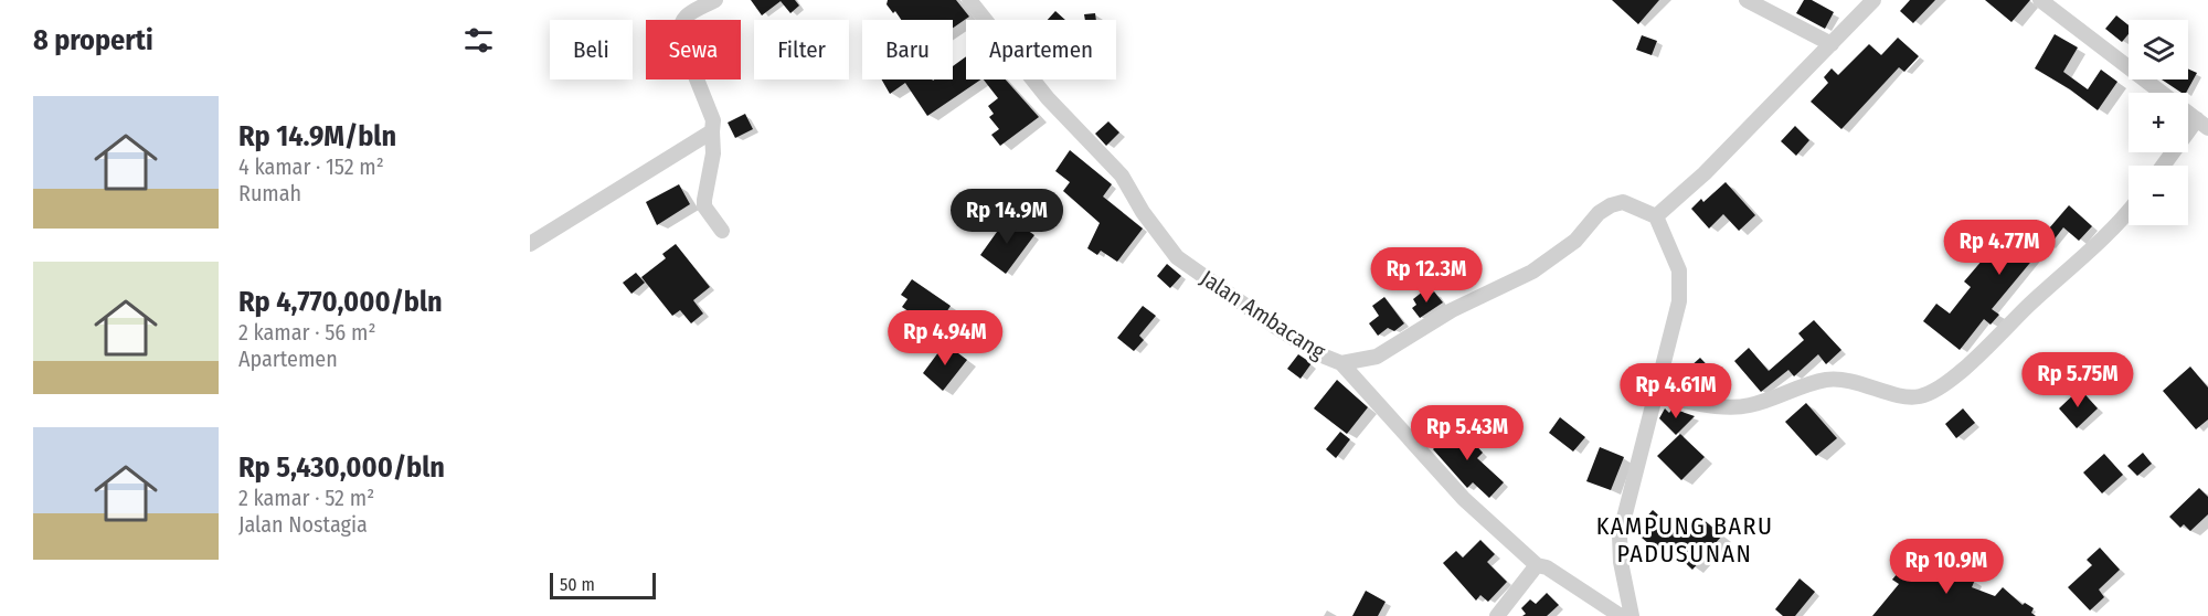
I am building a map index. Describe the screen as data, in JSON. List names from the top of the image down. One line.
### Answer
{"streets":{"street":["Jalan Ambacang"]},"districts":["KAMPUNG BARU PADUSUNAN"],"scale_bar":"50 m","page":{"heading":"8 properti","map_buttons":["+","−"],"chip":["Beli","Sewa","Filter","Baru","Apartemen"],"list":[{"name":"Rp 14.9M/bln","note":"4 kamar · 152 m² · Rumah"},{"name":"Rp 4,770,000/bln","note":"2 kamar · 56 m² · Apartemen"},{"name":"Rp 5,430,000/bln","note":"2 kamar · 52 m² · Jalan Nostagia"}],"price":["Rp 14.9M","Rp 4.77M","Rp 12.3M","Rp 4.94M","Rp 5.75M","Rp 4.61M","Rp 5.43M","Rp 10.9M"],"scale":"50 m"}}
